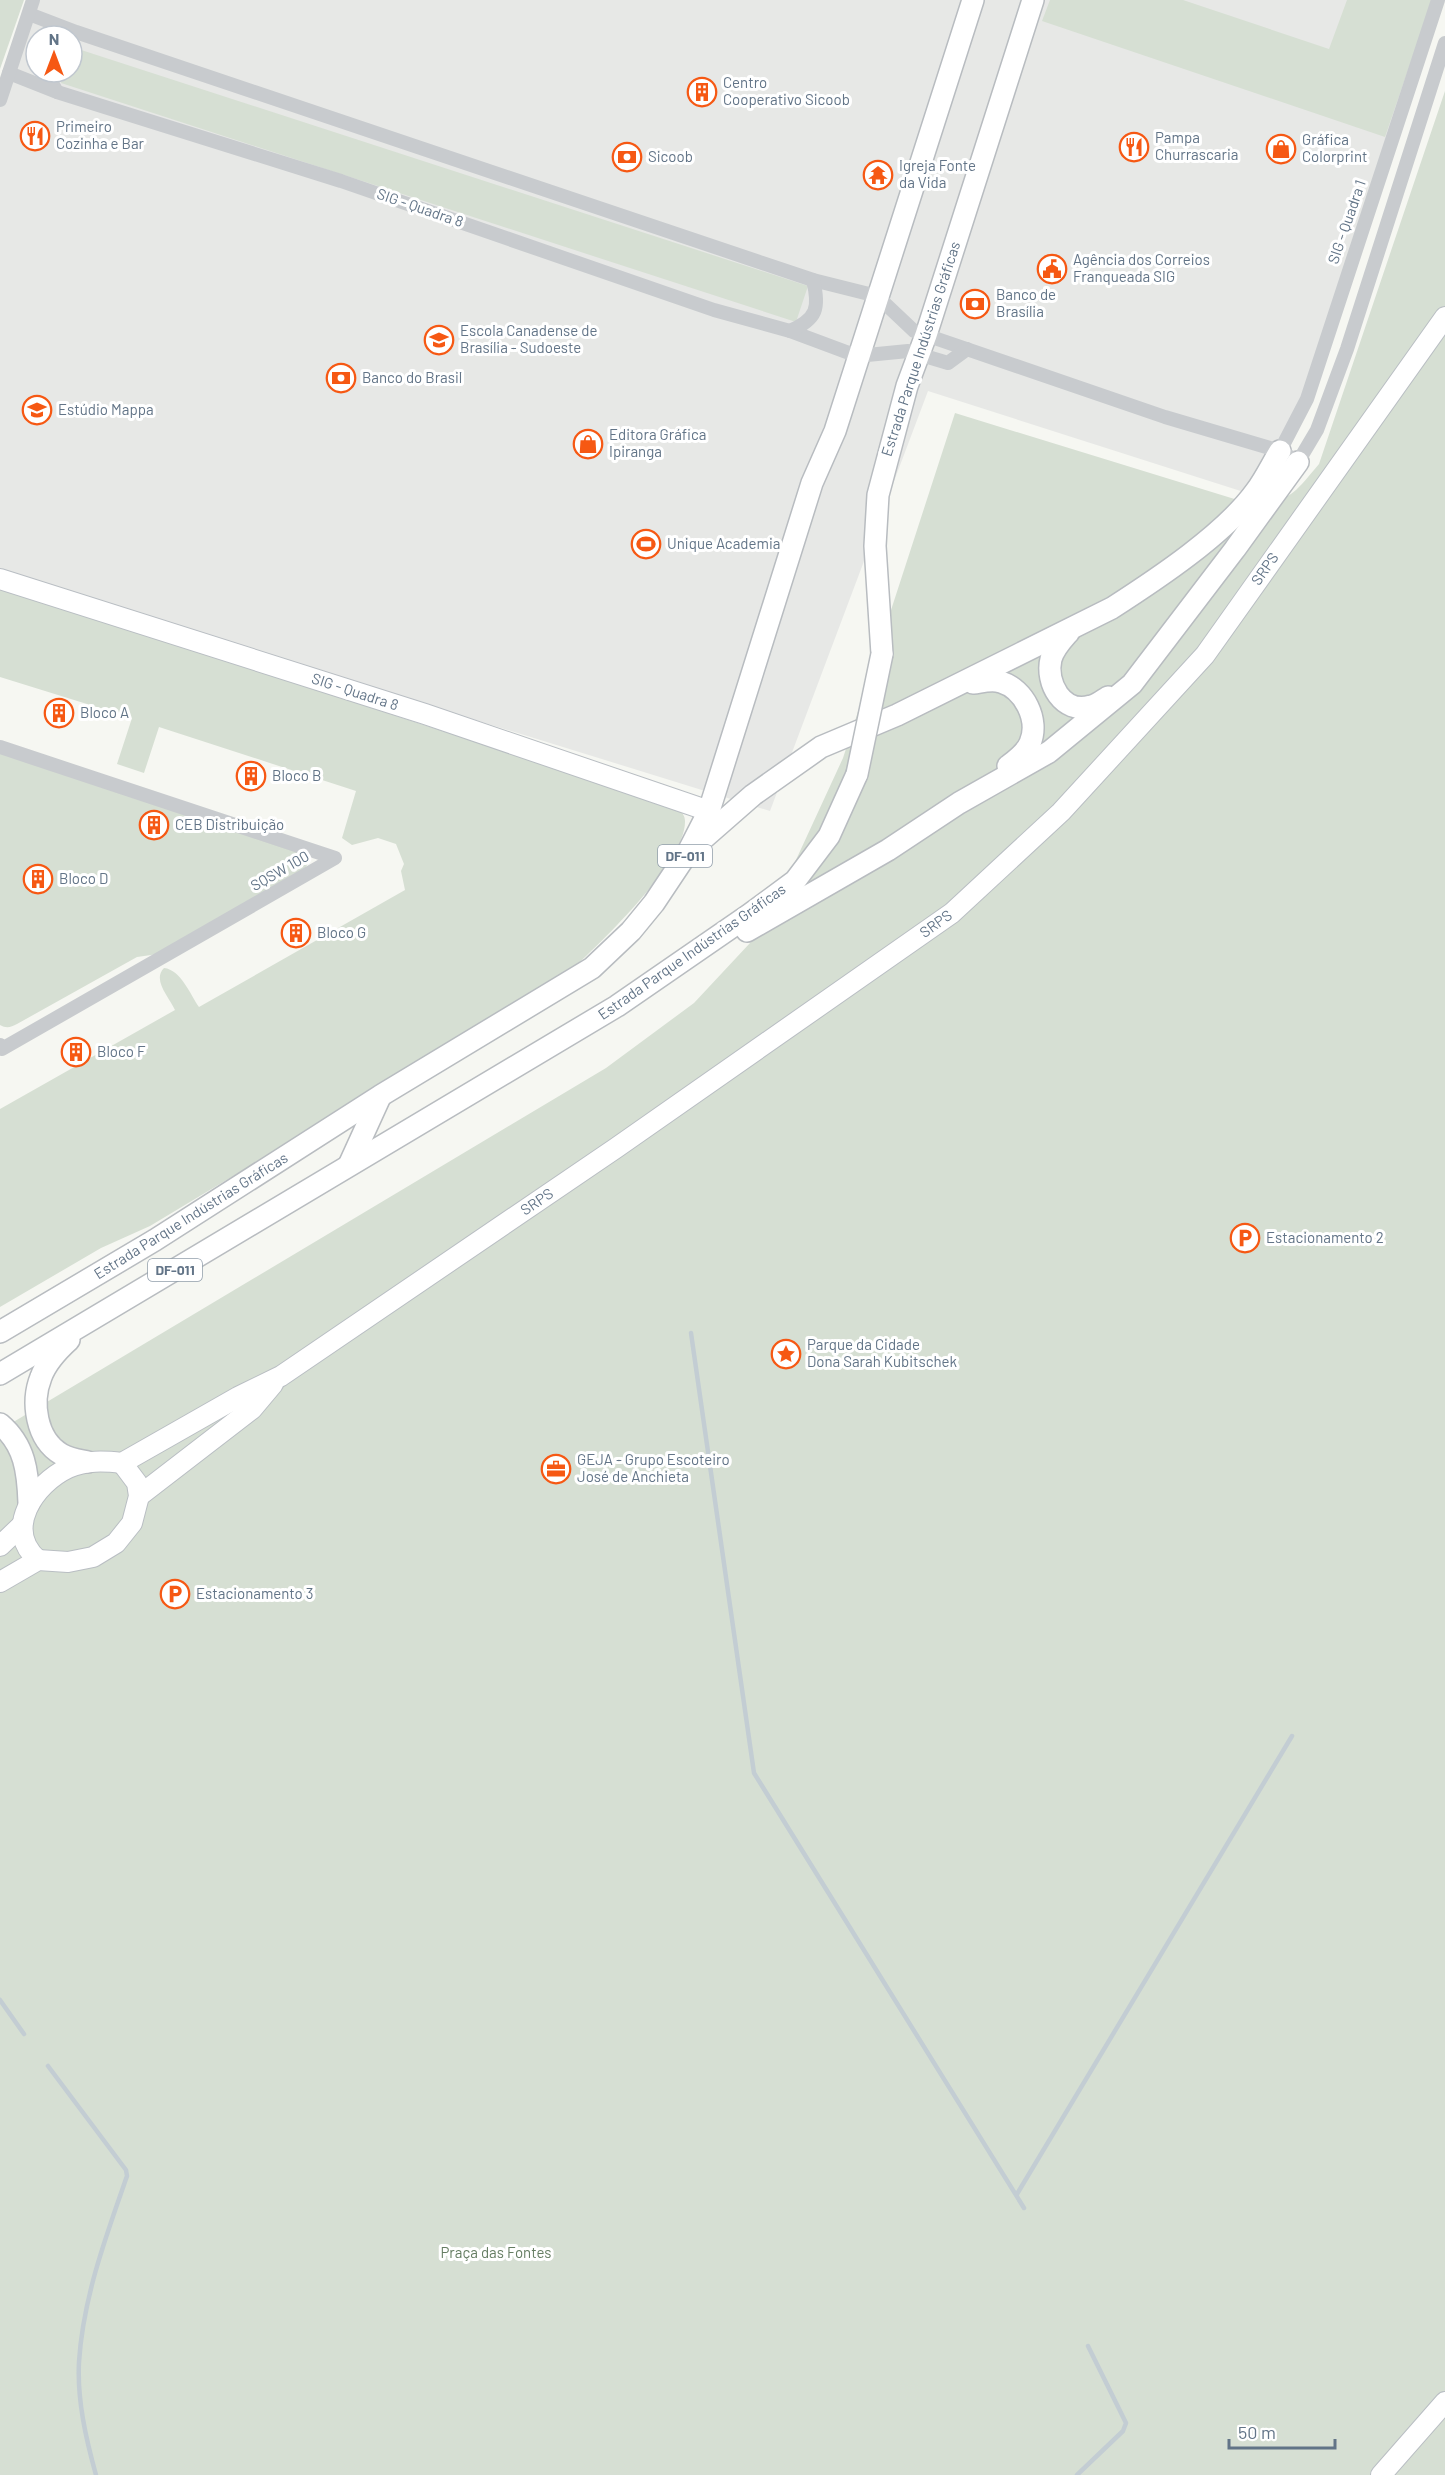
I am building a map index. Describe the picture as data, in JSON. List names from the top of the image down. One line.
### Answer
{"streets":{"main road":["SIG - Quadra 8","Estrada Parque Indústrias Gráficas","SRPS","DF-011"],"street":["SIG - Quadra 1","SQSW 100"]},"crossings":[["SIG - Quadra 8","Estrada Parque Indústrias Gráficas"]],"parks":["Praça das Fontes"],"places":{"building":["Centro Cooperativo Sicoob","Bloco A","Bloco B","CEB Distribuição","Bloco D","Bloco G","Bloco F"],"restaurant":["Primeiro Cozinha e Bar","Pampa Churrascaria"],"shop":["Gráfica Colorprint","Editora Gráfica Ipiranga"],"bank":["Sicoob","Banco de Brasília","Banco do Brasil"],"temple":["Igreja Fonte da Vida"],"public building":["Agência dos Correios Franqueada SIG"],"school or university":["Escola Canadense de Brasília - Sudoeste","Estúdio Mappa"],"sports":["Unique Academia"],"parking":["Estacionamento 2","Estacionamento 3"],"place":["Parque da Cidade Dona Sarah Kubitschek"],"office":["GEJA - Grupo Escoteiro José de Anchieta"]},"scale_bar":"50 m","north":"top"}
